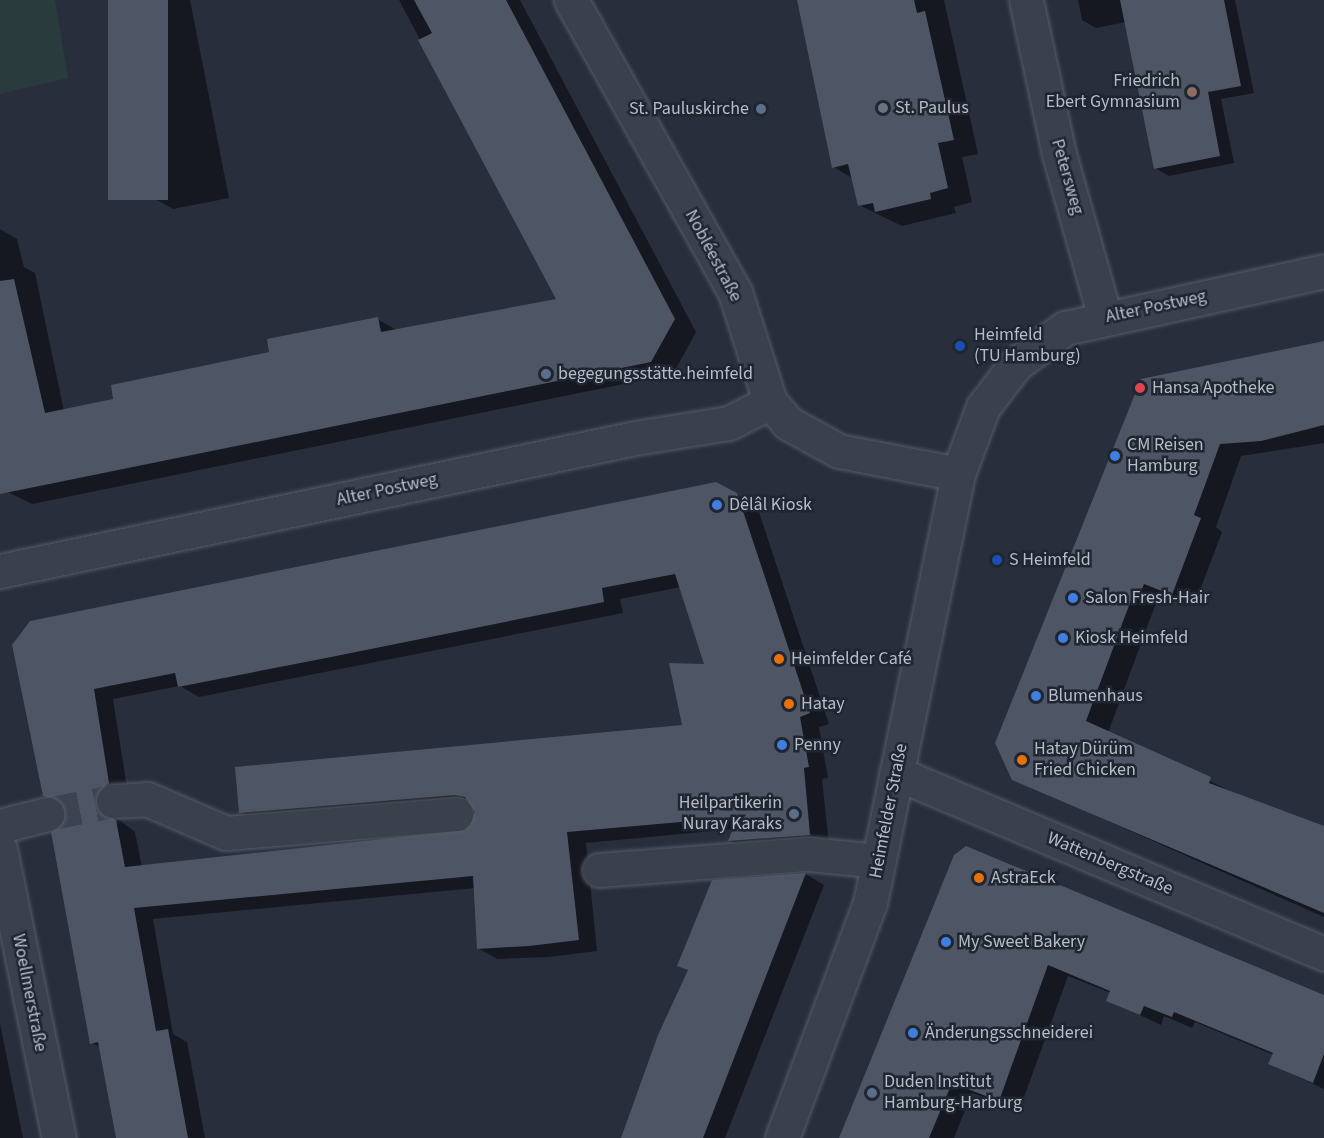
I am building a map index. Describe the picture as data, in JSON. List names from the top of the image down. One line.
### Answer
{"streets":{"street":["Petersweg","Nobléestraße","Alter Postweg","Heimfelder Straße","Wattenbergstraße","Woellmerstraße"]},"crossings":[["Petersweg","Alter Postweg"],["Nobléestraße","Alter Postweg"],["Alter Postweg","Heimfelder Straße"],["Heimfelder Straße","Wattenbergstraße"]],"places":["Friedrich Ebert Gymnasium","St. Paulus","St. Pauluskirche","Heimfeld (TU Hamburg)","begegungsstätte.heimfeld","Hansa Apotheke","CM Reisen Hamburg","Dêlâl Kiosk","S Heimfeld","Salon Fresh-Hair","Kiosk Heimfeld","Heimfelder Café","Blumenhaus","Hatay","Penny","Hatay Dürüm Fried Chicken","Heilpartikerin Nuray Karaks","AstraEck","My Sweet Bakery","Änderungsschneiderei","Duden Institut Hamburg-Harburg"]}
